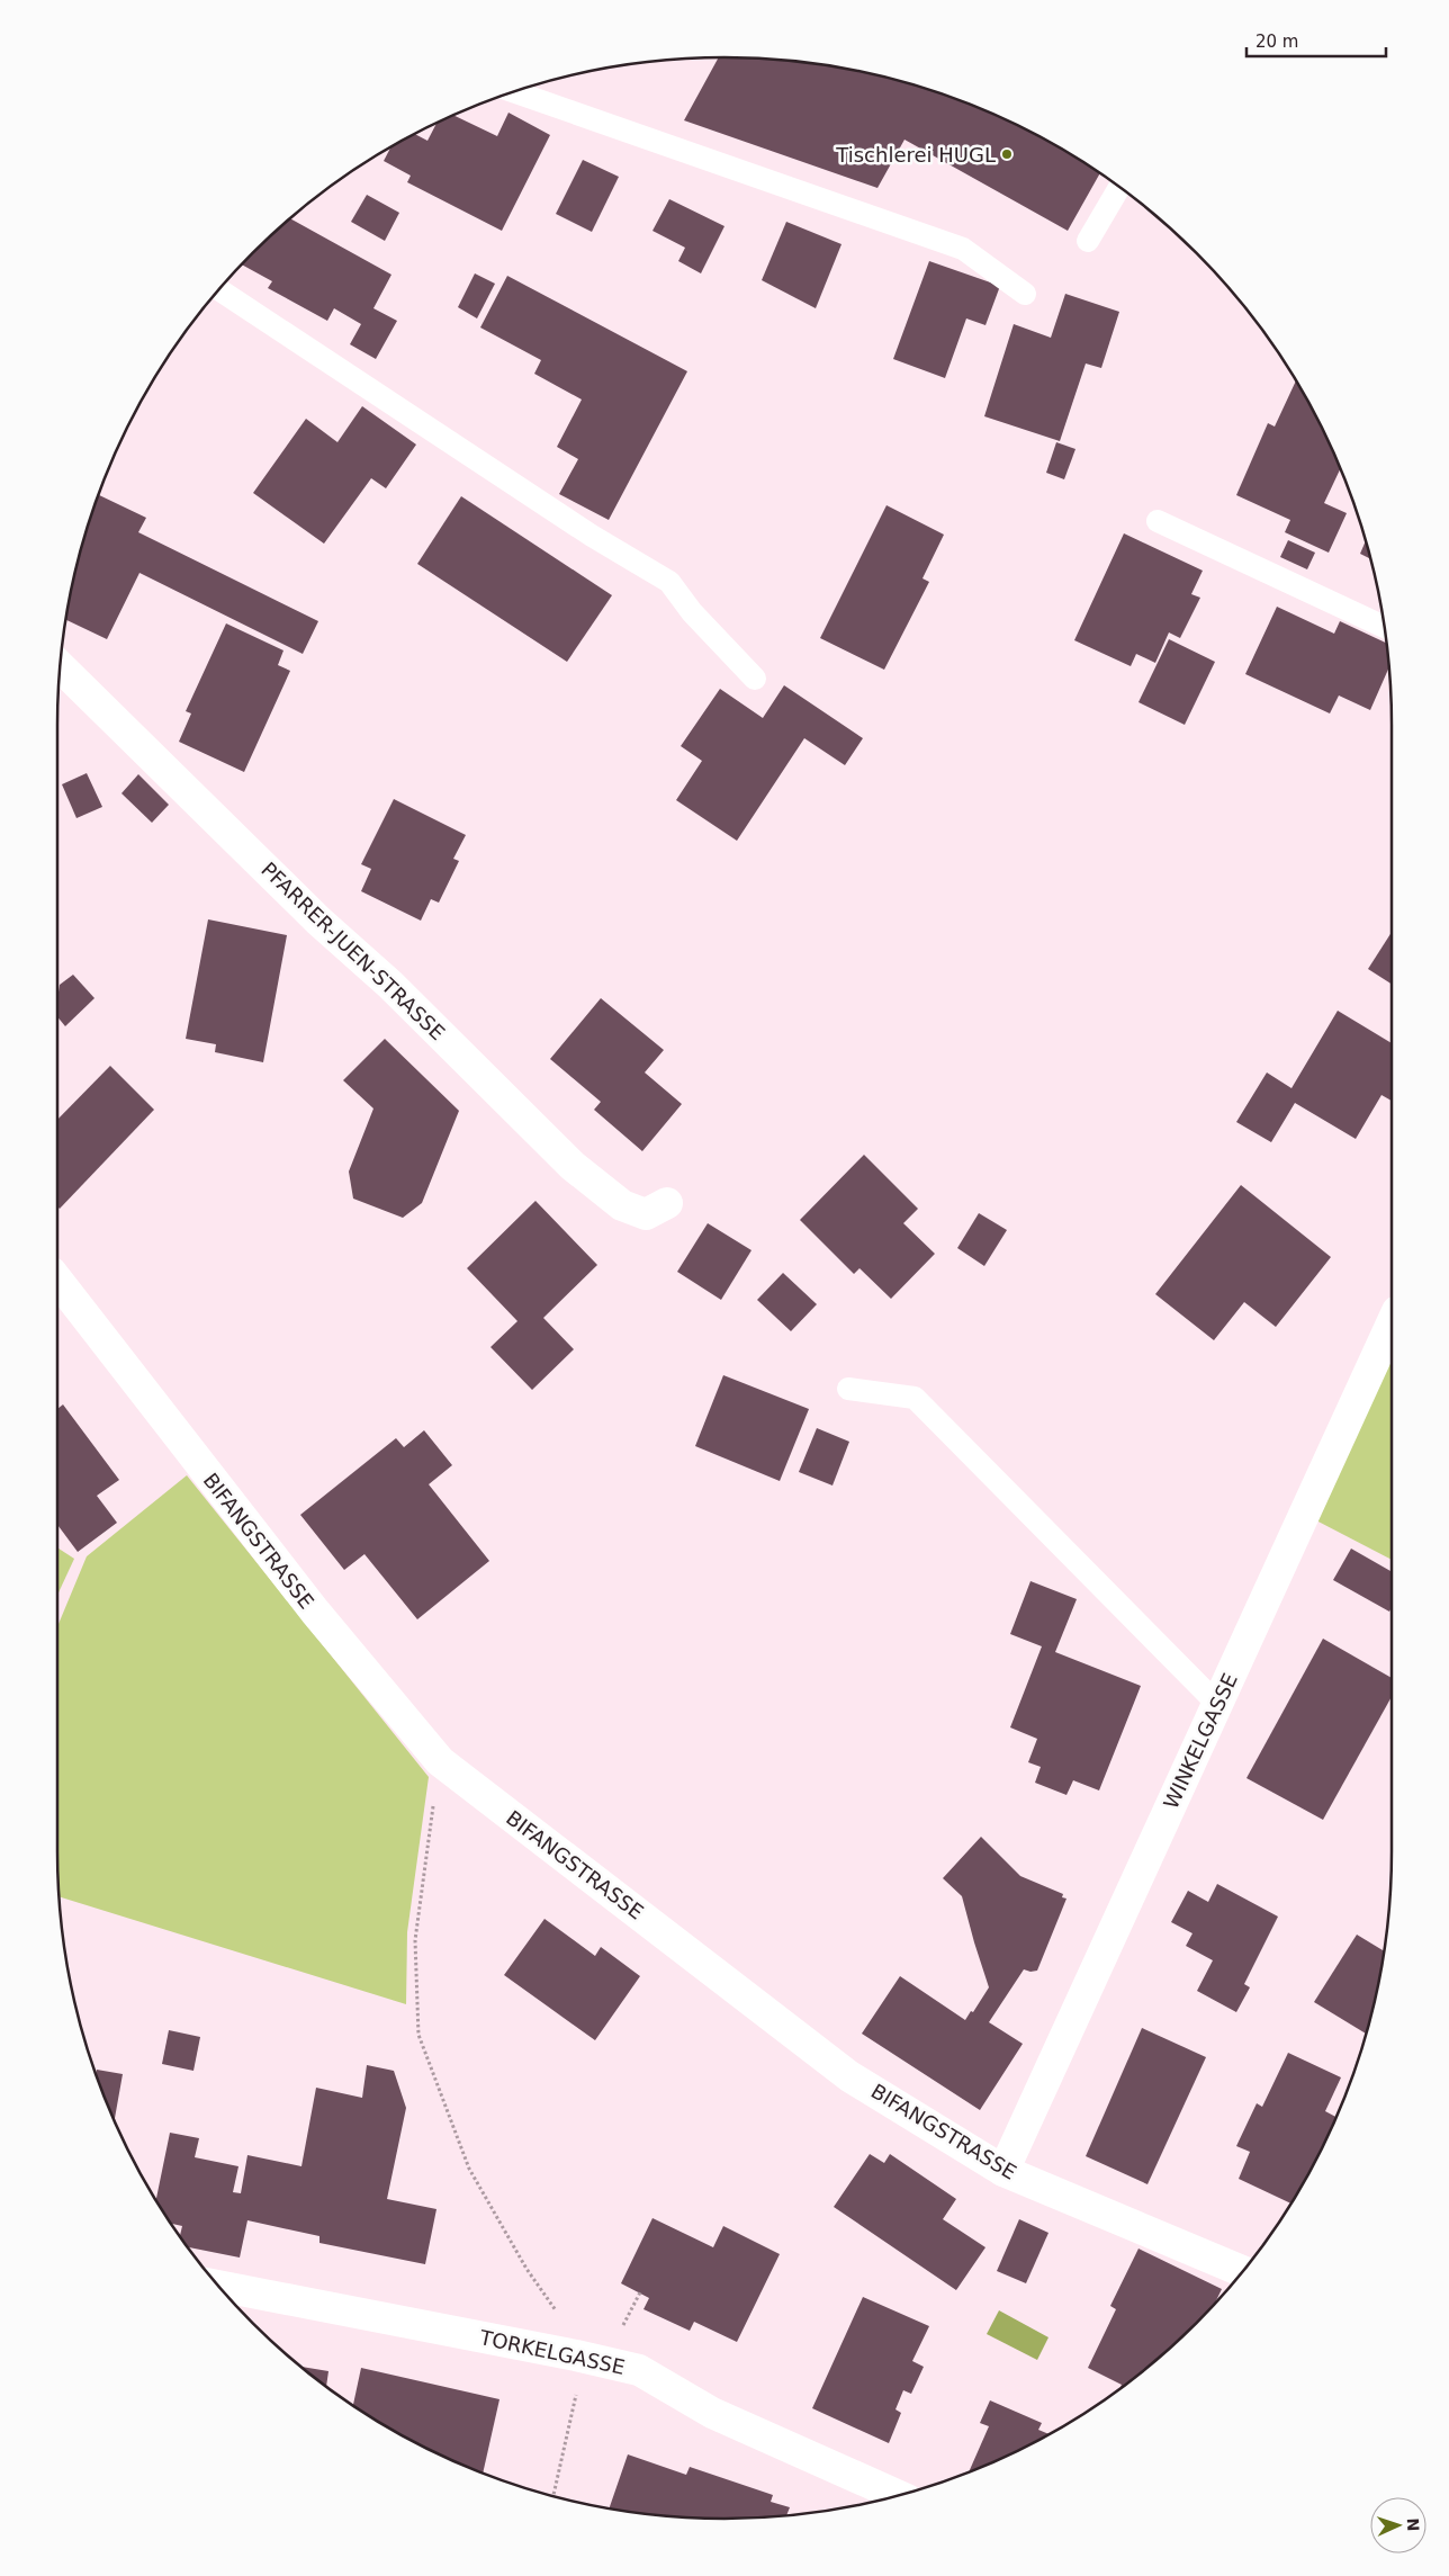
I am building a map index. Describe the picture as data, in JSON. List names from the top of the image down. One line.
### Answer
{"streets":{"street":["PFARRER-JUEN-STRASSE","BIFANGSTRASSE","WINKELGASSE","TORKELGASSE"]},"crossings":[["BIFANGSTRASSE","WINKELGASSE"]],"places":["Tischlerei HUGL"],"scale_bar":"20 m","north":"right"}
